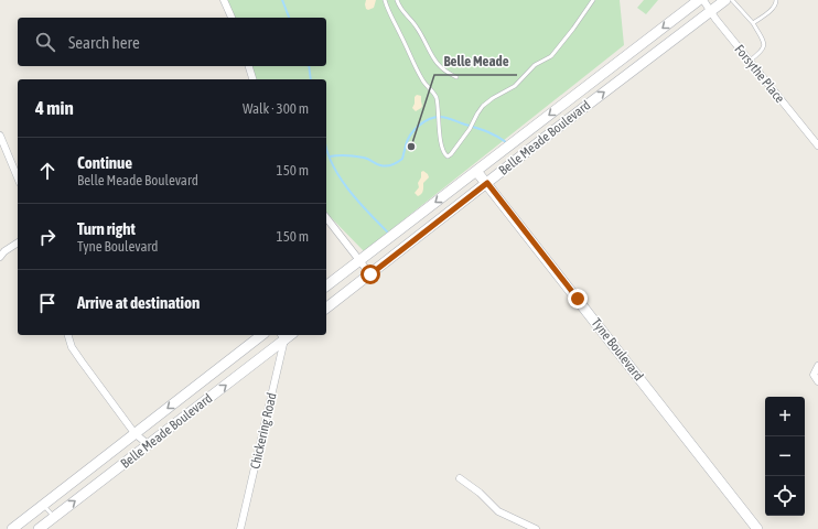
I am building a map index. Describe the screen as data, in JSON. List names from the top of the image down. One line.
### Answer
{"streets":{"street":["Forsythe Place","Belle Meade Boulevard","Tyne Boulevard","Chickering Road"]},"crossings":[["Forsythe Place","Belle Meade Boulevard"],["Belle Meade Boulevard","Tyne Boulevard"],["Belle Meade Boulevard","Chickering Road"]],"places":["Belle Meade"],"page":{"search":"Search here","heading":["4 min","Walk · 300 m"],"list":[["Continue","Belle Meade Boulevard","150 m"],["Turn right","Tyne Boulevard","150 m"],"Arrive at destination"],"map_buttons":["+","−"]}}
